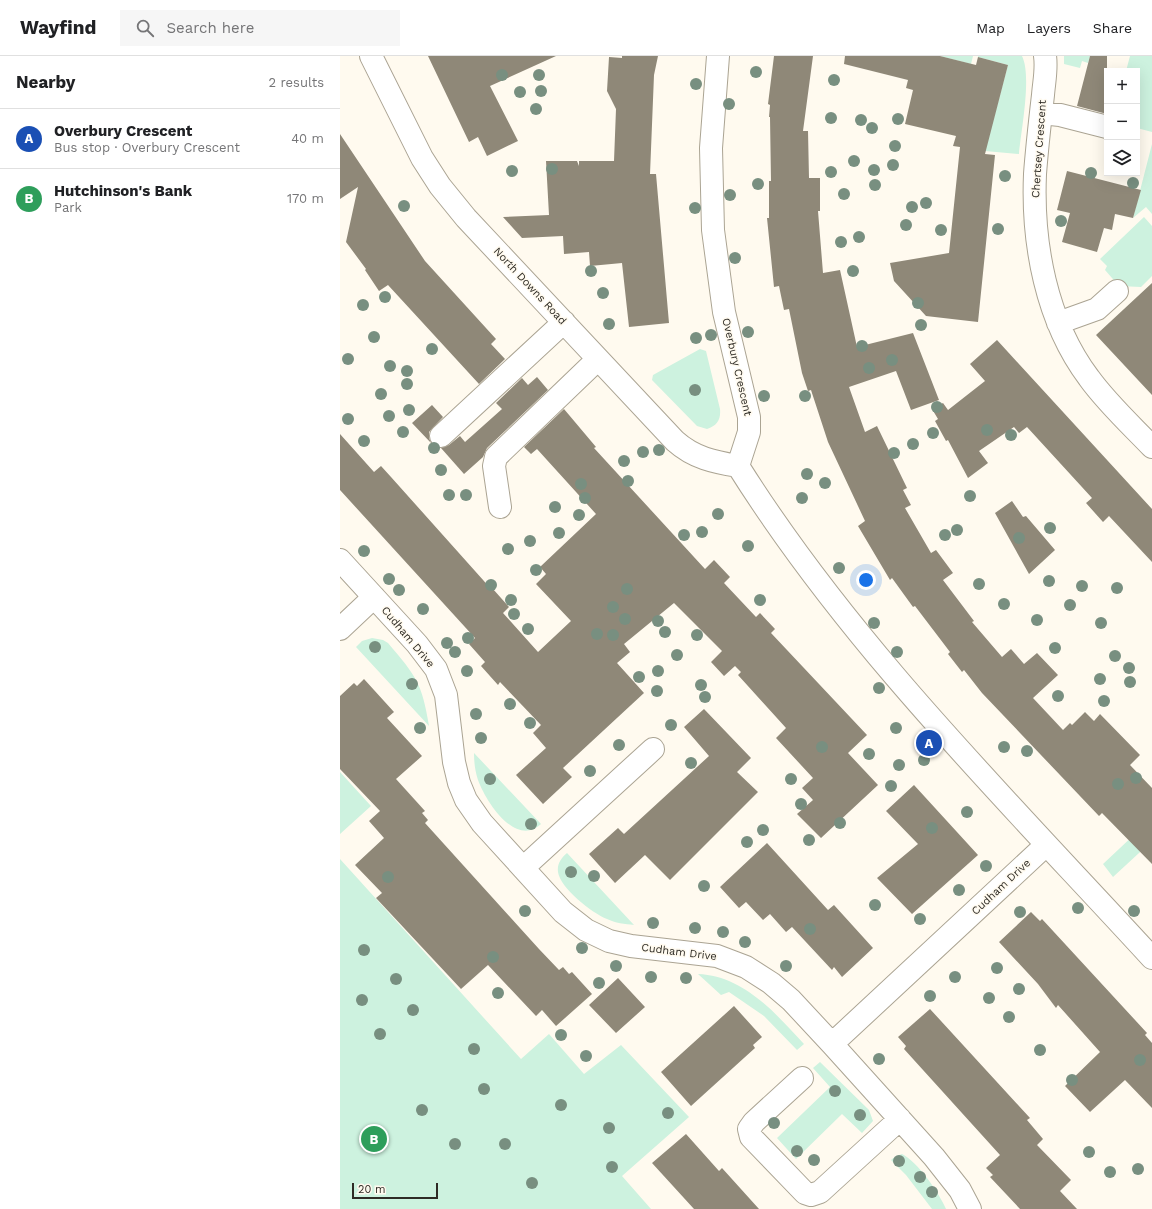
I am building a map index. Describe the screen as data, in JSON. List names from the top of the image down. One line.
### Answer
{"streets":{"street":["Chertsey Crescent","North Downs Road","Overbury Crescent","Cudham Drive"]},"crossings":[["North Downs Road","Overbury Crescent"]],"scale_bar":"20 m","page":{"header":"Wayfind","search":"Search here","nav":["Map","Layers","Share"],"heading":["Nearby","2 results"],"map_buttons":["+","−"],"list":[{"mark":"A","name":"Overbury Crescent","note":"Bus stop · Overbury Crescent","value":"40 m"},{"mark":"B","name":"Hutchinson's Bank","note":"Park","value":"170 m"}],"pins":["A","B"],"scale":"20 m"}}
